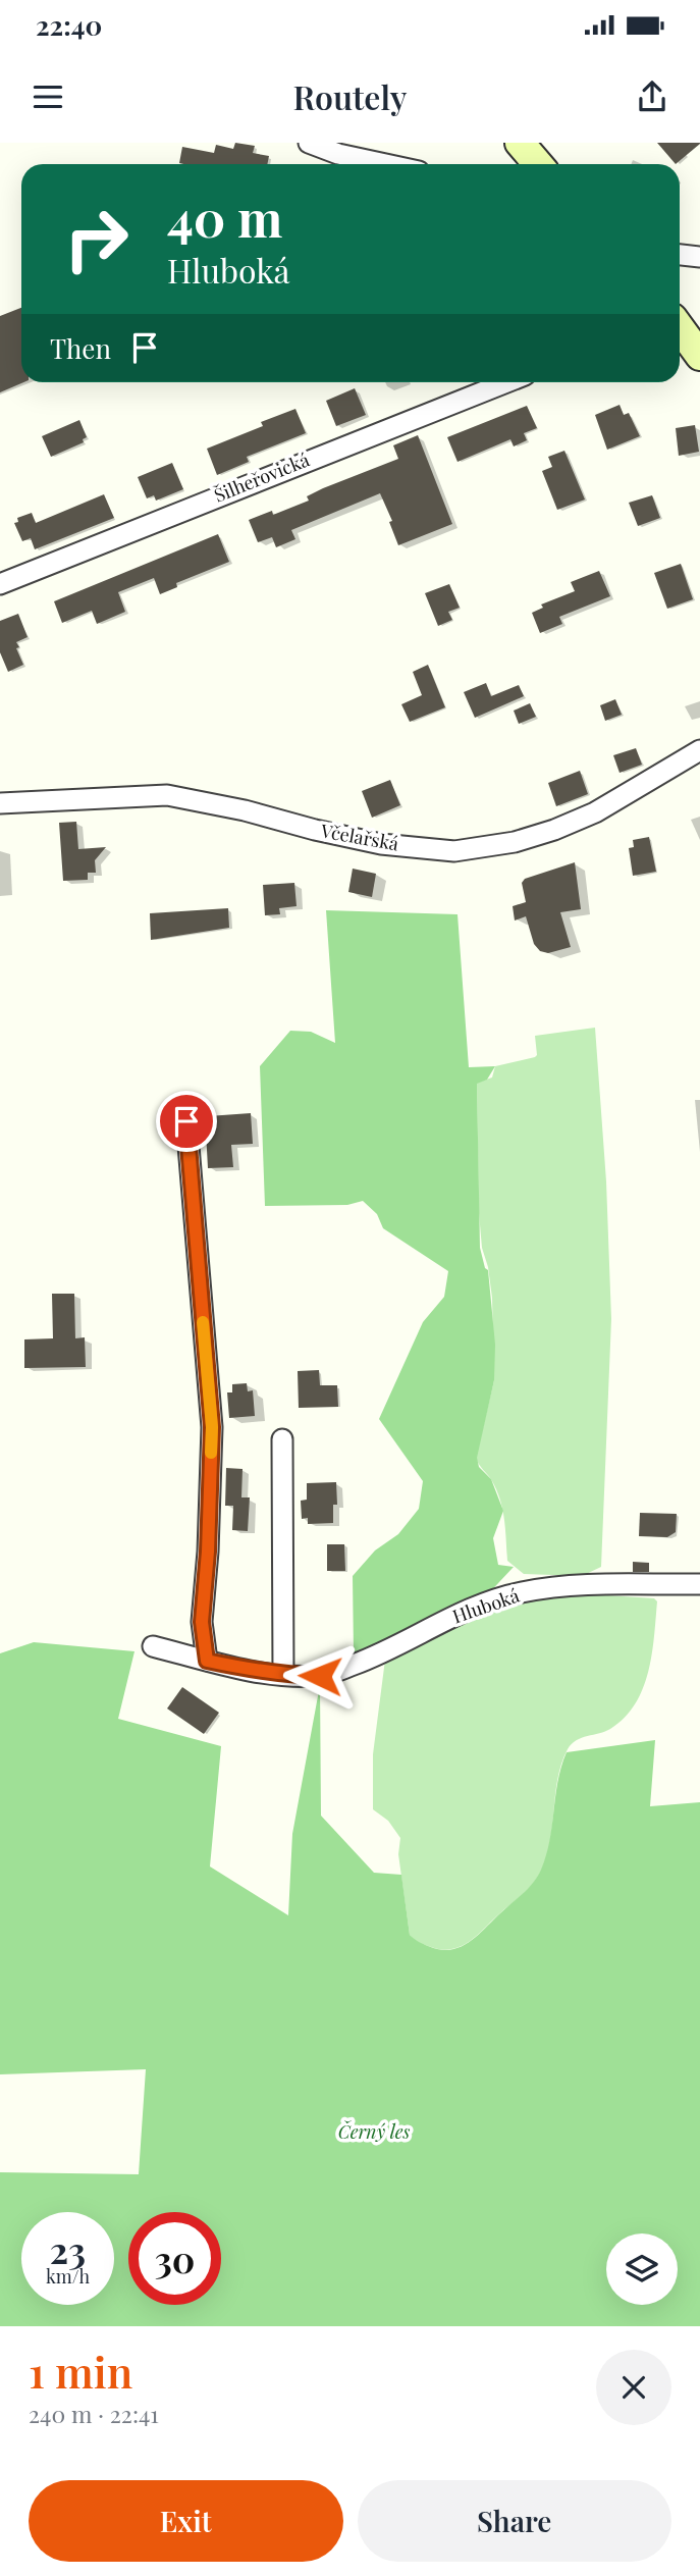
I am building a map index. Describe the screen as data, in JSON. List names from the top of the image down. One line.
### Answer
{"streets":{"street":["Šilheřovická","Včelařská","Hluboká"]},"parks":["Černý les"],"page":{"status":"22:40","header":"Routely","turn":["40 m","Hluboká"],"then":"Then","speed":"23 km/h","limit":"30","heading":["1 min","240 m · 22:41"],"buttons":["Exit","Share"]}}
